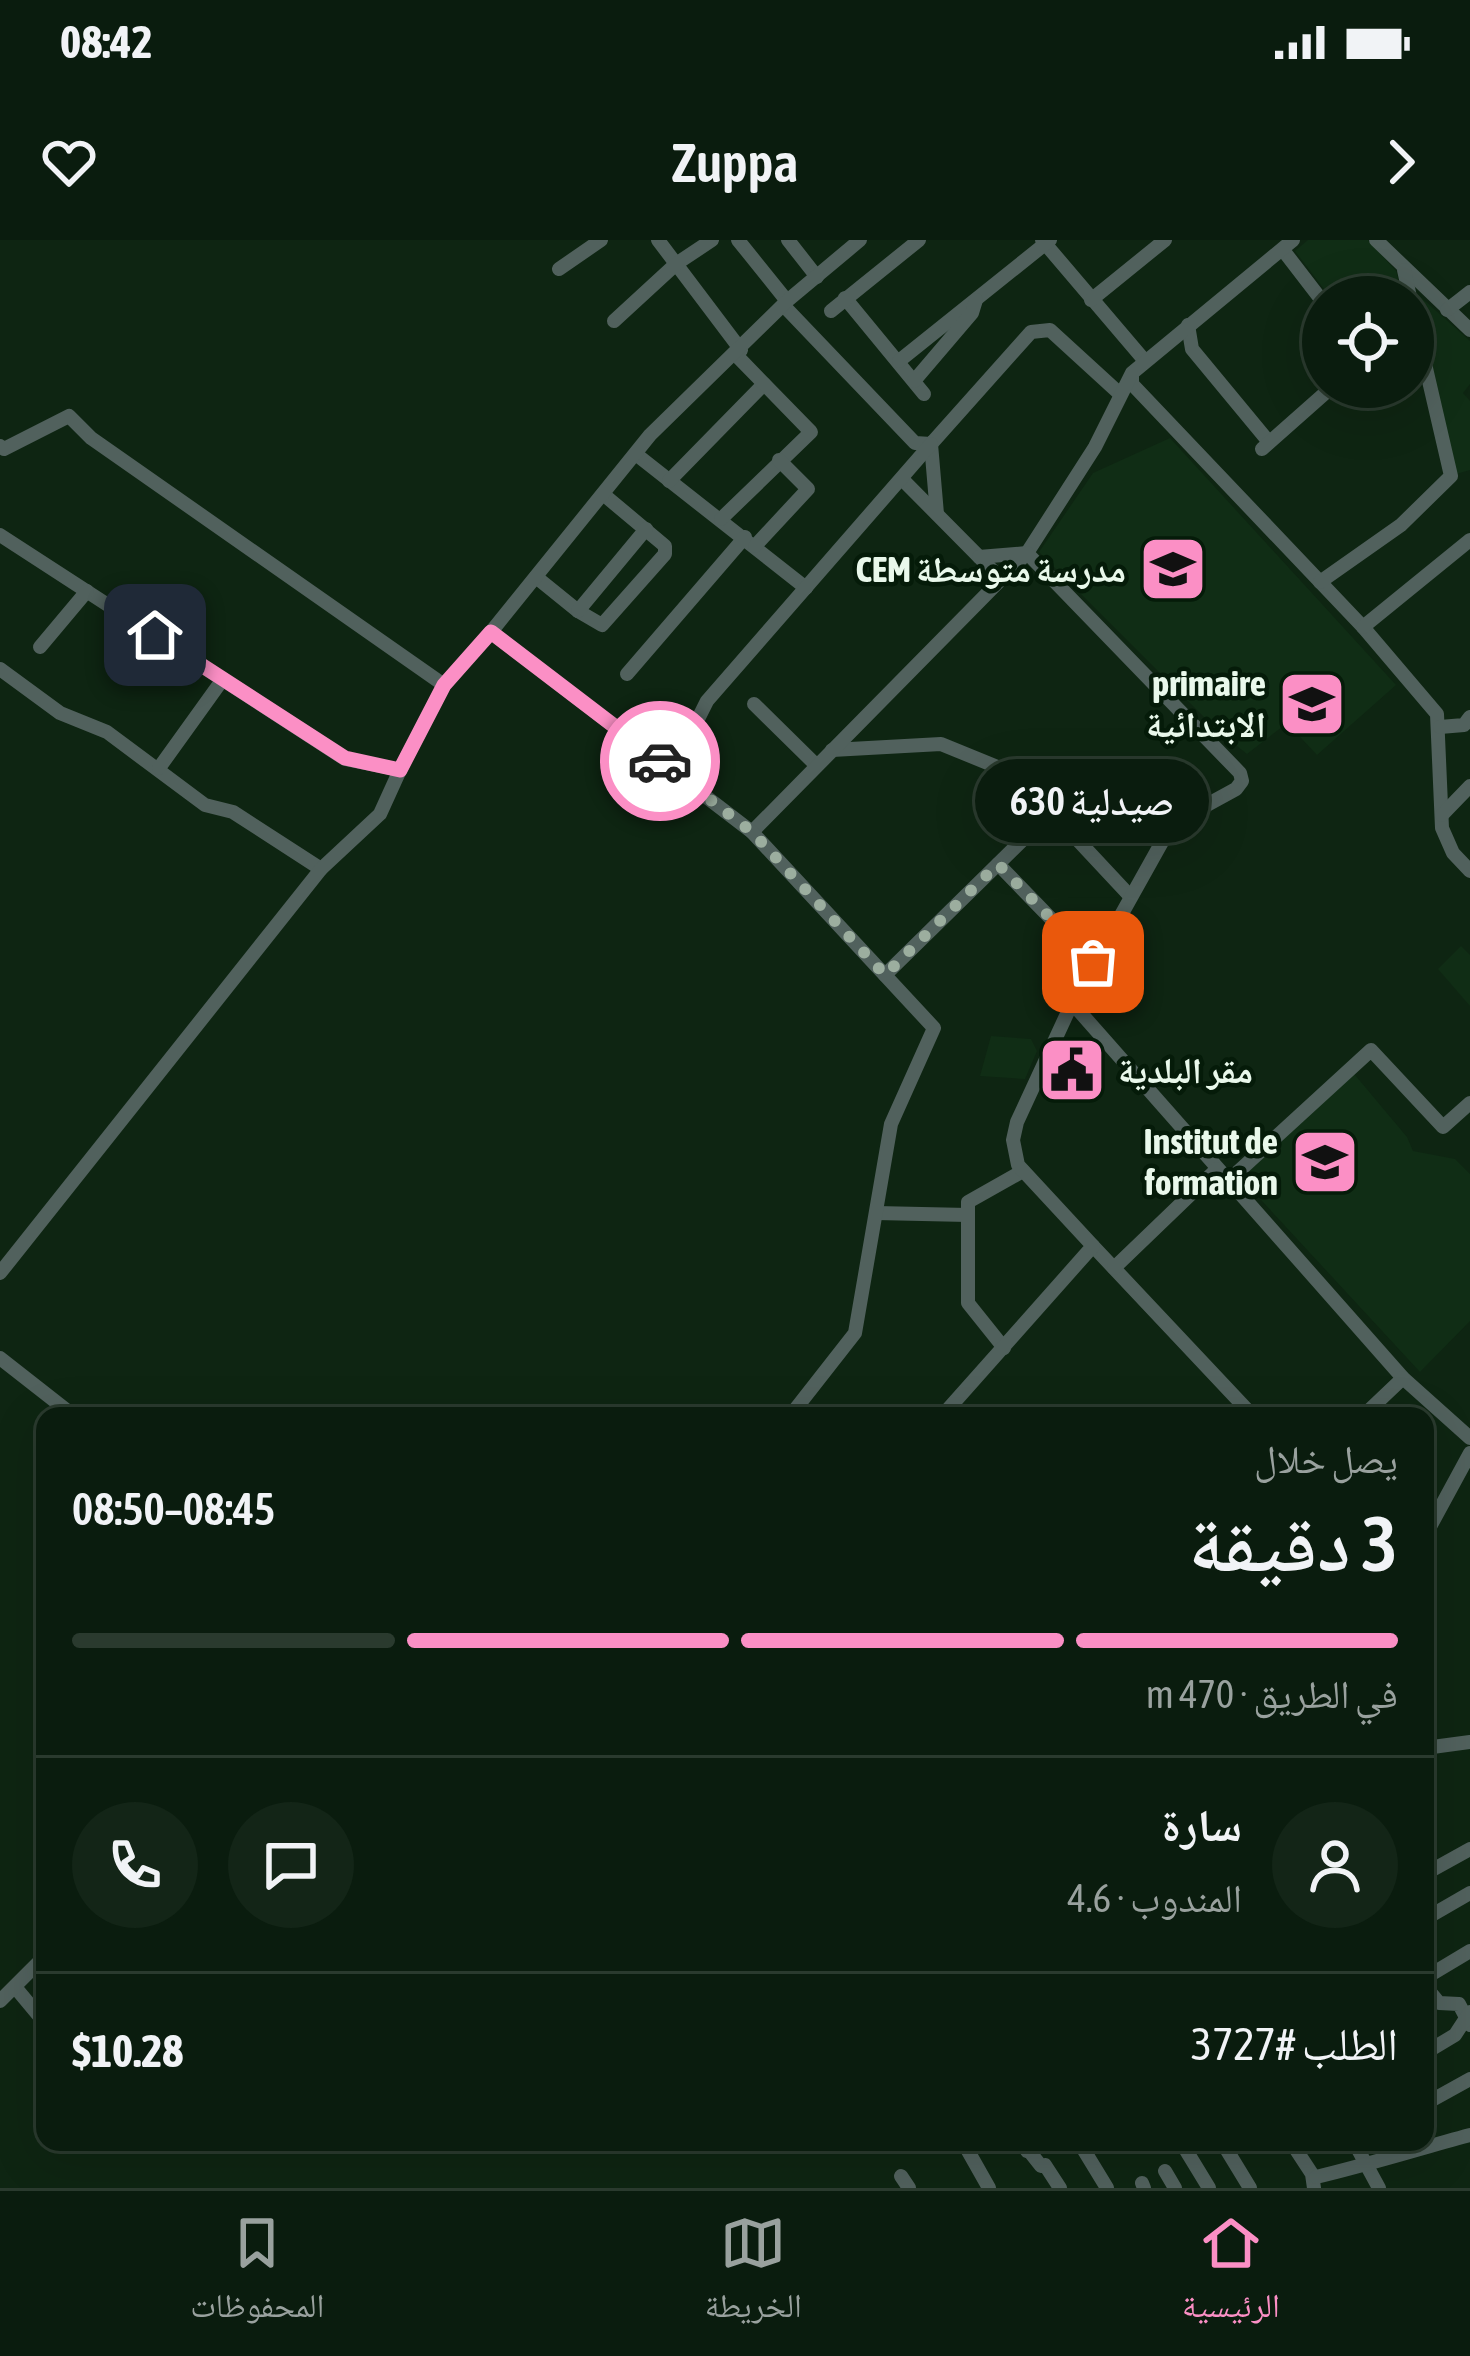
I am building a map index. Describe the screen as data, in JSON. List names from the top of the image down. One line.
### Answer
{"places":{"school or university":["CEM مدرسة متوسطة","primaire الابتدائية","Institut de formation"],"other":["صيدلية 630"],"public building":["مقر البلدية"]},"page":{"status":"08:42","header":"Zuppa","bubble":"صيدلية 630","heading":["3 دقيقة","يصل خلال","08:45–08:50"],"panel":["سارة","المندوب · 4.6","الطلب #3727","$10.28"],"bar":"في الطريق · 470 m","tabs":["الرئيسية","الخريطة","المحفوظات"]}}
